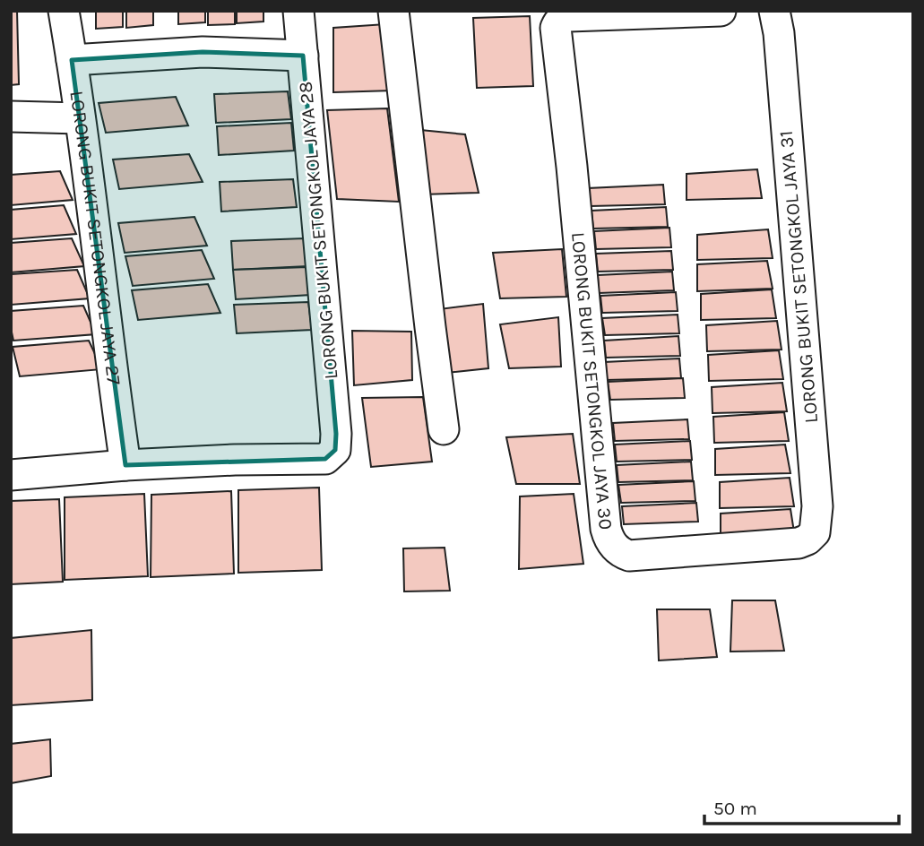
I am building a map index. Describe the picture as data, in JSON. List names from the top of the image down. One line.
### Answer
{"streets":{"street":["LORONG BUKIT SETONGKOL JAYA 28","LORONG BUKIT SETONGKOL JAYA 27","LORONG BUKIT SETONGKOL JAYA 31","LORONG BUKIT SETONGKOL JAYA 30"]},"crossings":[["LORONG BUKIT SETONGKOL JAYA 28","LORONG BUKIT SETONGKOL JAYA 27"],["LORONG BUKIT SETONGKOL JAYA 31","LORONG BUKIT SETONGKOL JAYA 30"]],"scale_bar":"50 m"}
